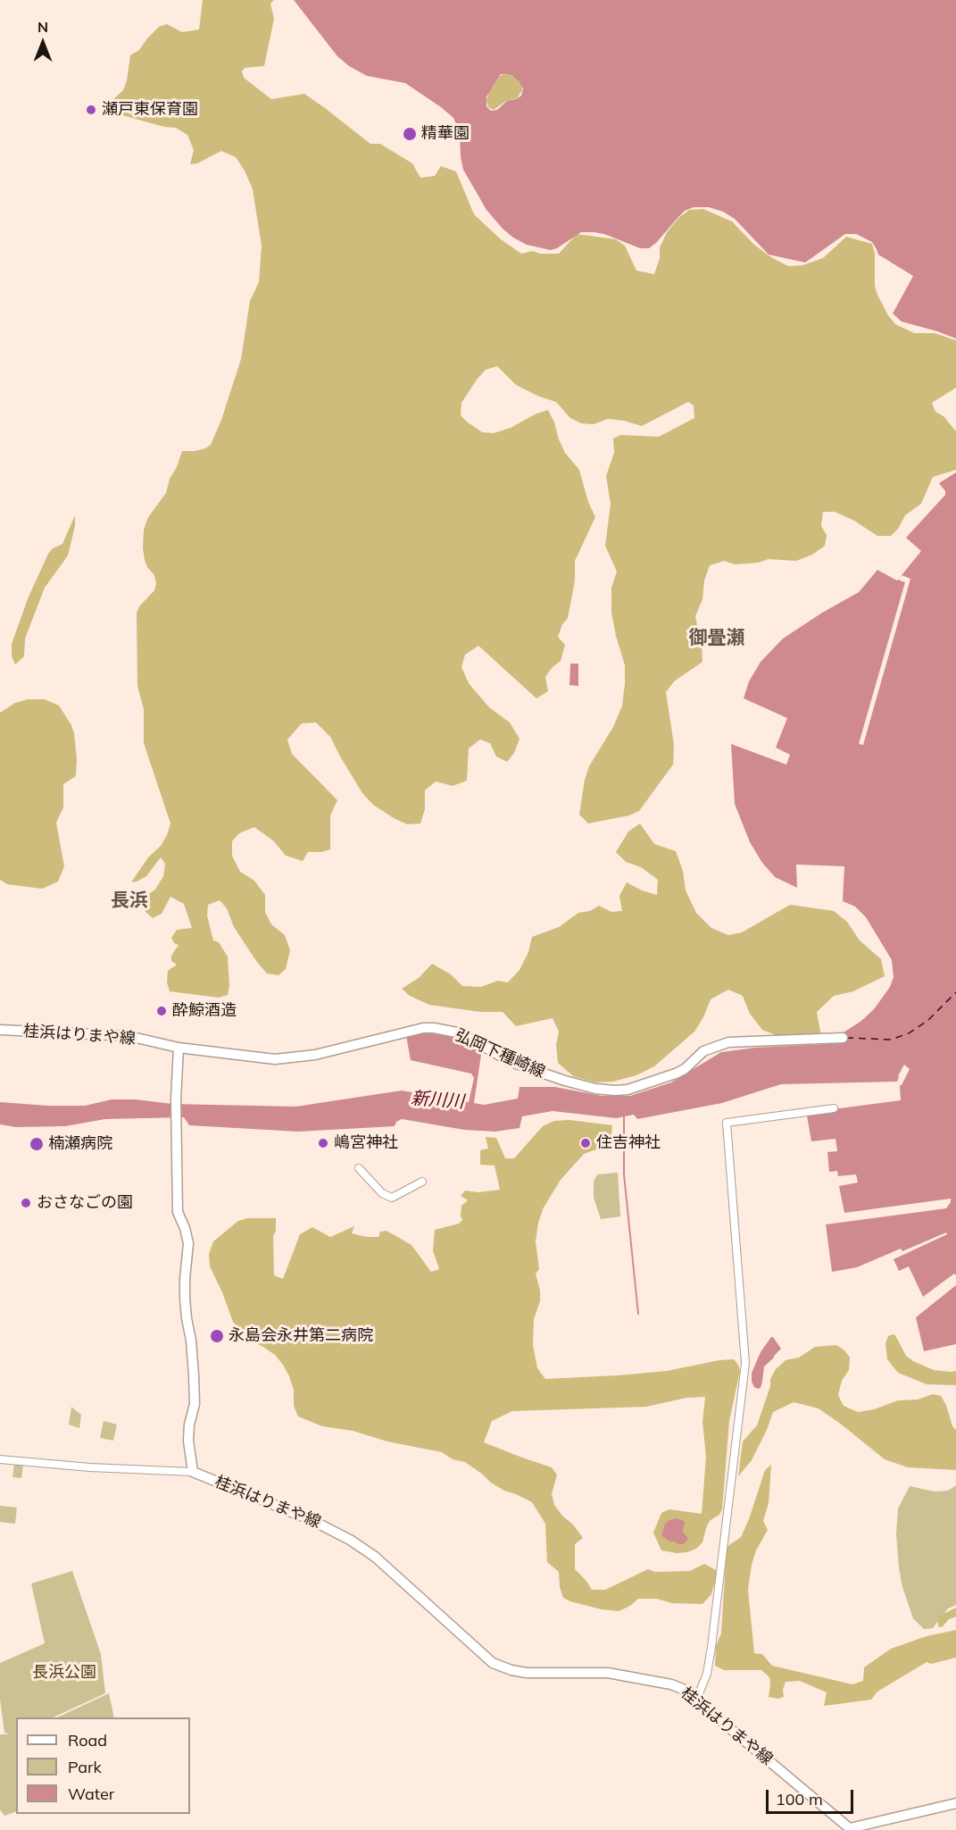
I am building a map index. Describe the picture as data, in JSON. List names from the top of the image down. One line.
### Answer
{"streets":{"main road":["桂浜はりまや線","弘岡下種崎線"]},"crossings":[["桂浜はりまや線","弘岡下種崎線"]],"districts":["御畳瀬","長浜"],"water":["新川川"],"parks":["長浜公園"],"places":["瀬戸東保育園","精華園","酔鯨酒造","嶋宮神社","住吉神社","楠瀬病院","おさなごの園","永島会永井第二病院"],"legend":["Road","Park","Water"],"scale_bar":"100 m","north":"top"}
